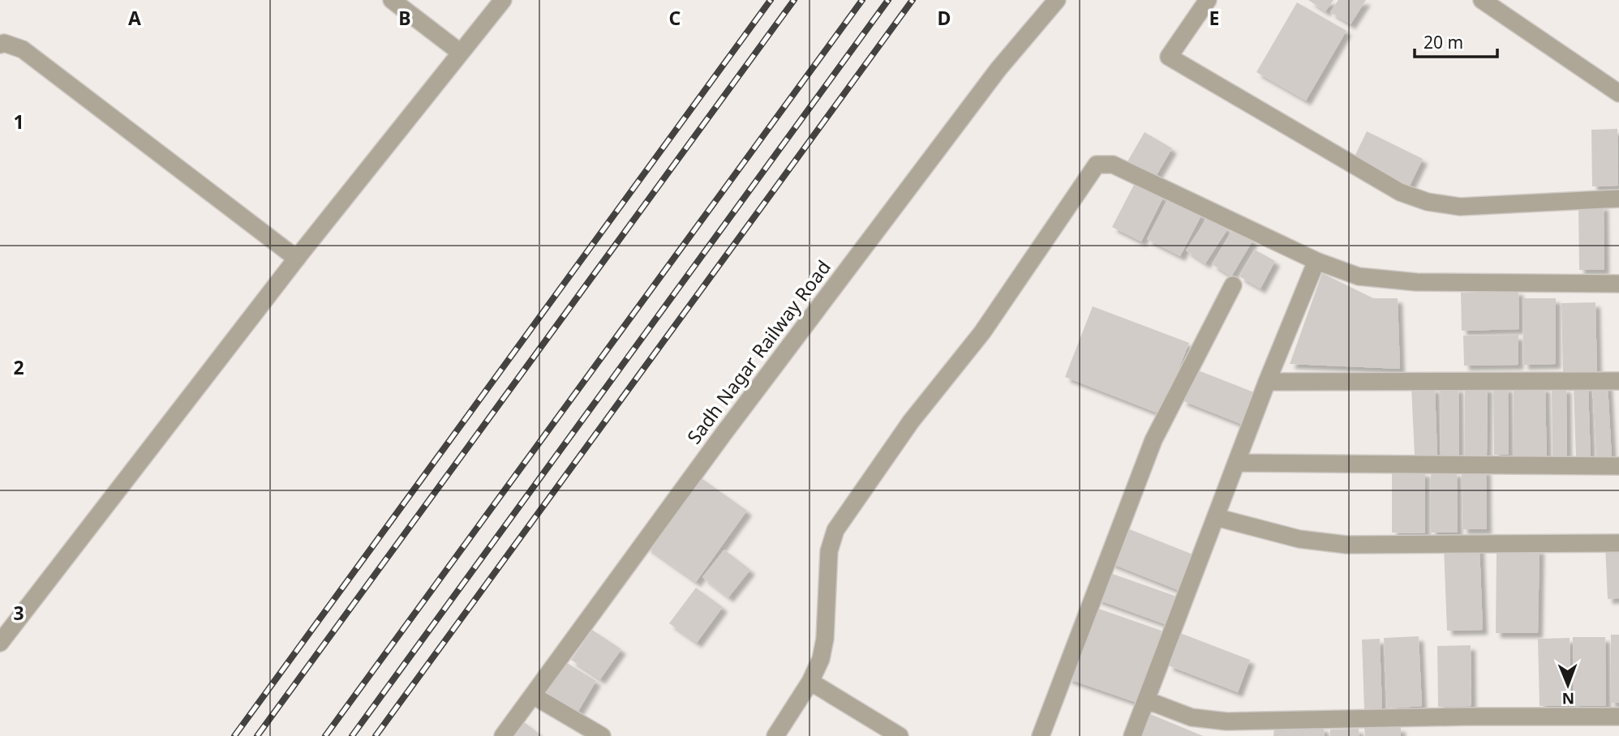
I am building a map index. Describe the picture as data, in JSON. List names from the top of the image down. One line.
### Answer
{"streets":{"street":["Sadh Nagar Railway Road"]},"scale_bar":"20 m","north":"bottom","grid":{"columns":["A","B","C","D","E"],"rows":["1","2","3"]}}
